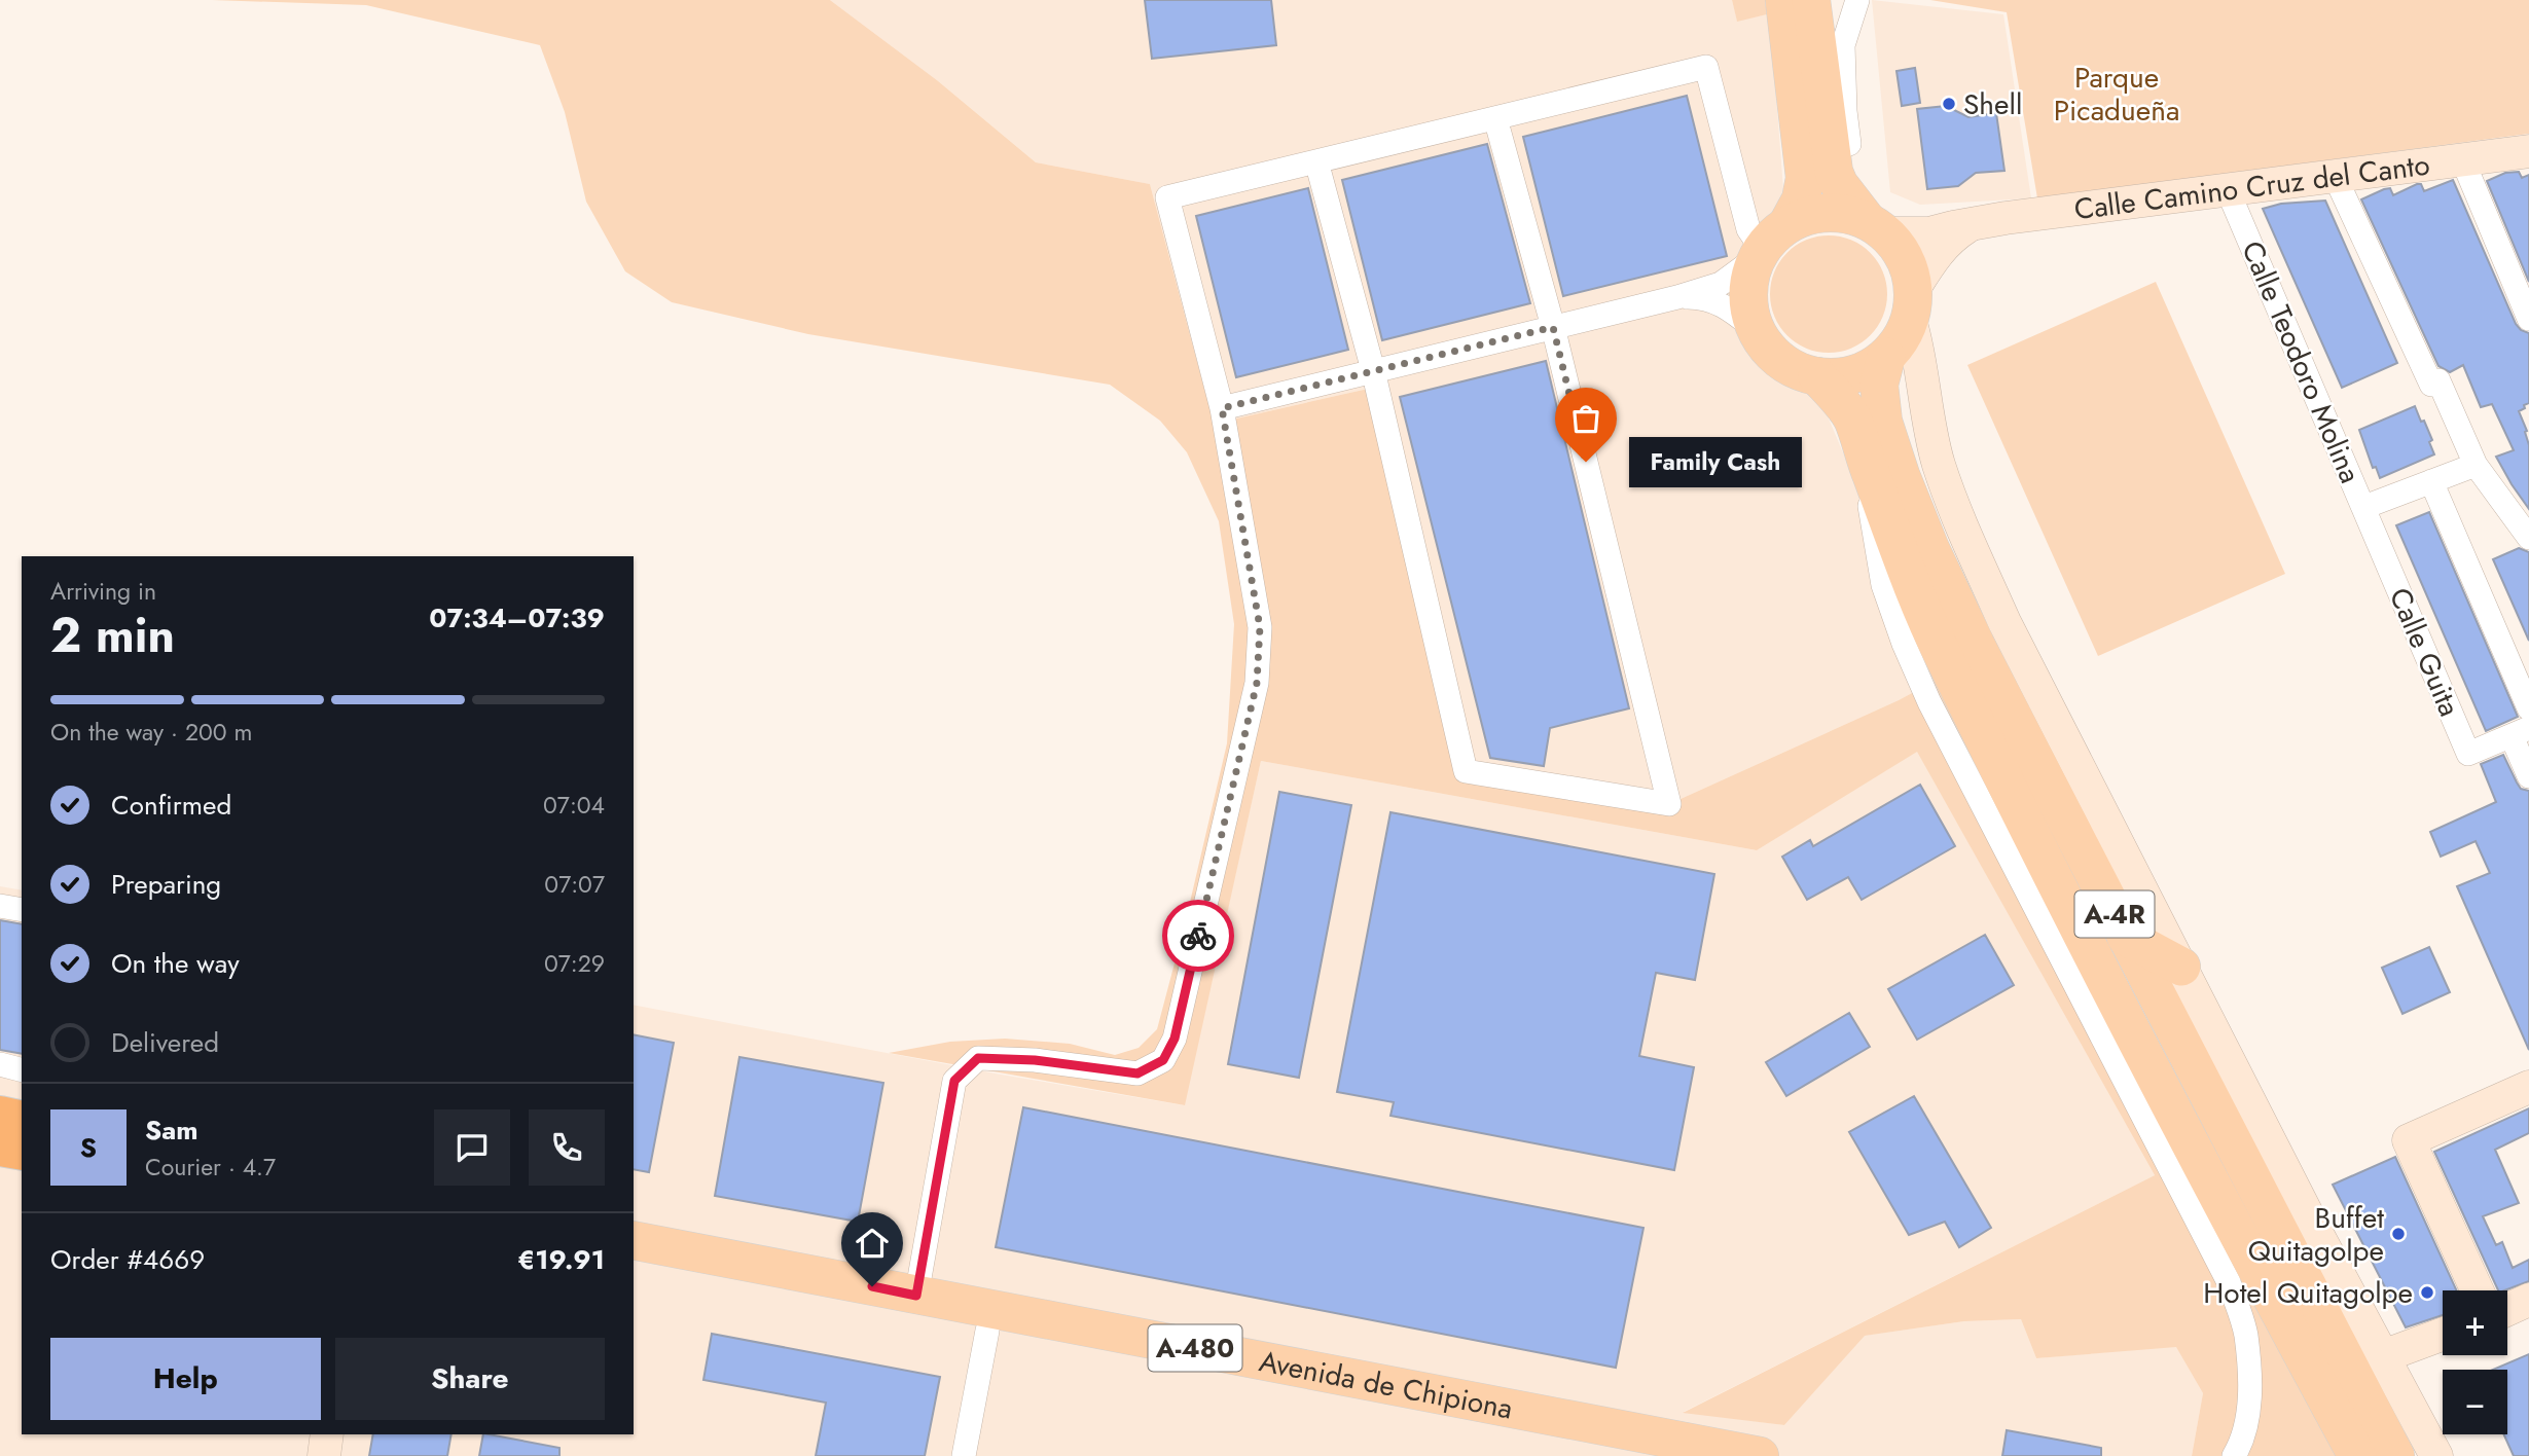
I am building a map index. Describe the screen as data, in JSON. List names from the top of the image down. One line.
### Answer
{"streets":{"main road":["A-4R","A-480","Avenida de Chipiona"],"street":["Calle Camino Cruz del Canto","Calle Teodoro Molina","Calle Guita"]},"crossings":[["Calle Camino Cruz del Canto","Calle Teodoro Molina"],["Calle Camino Cruz del Canto","A-4R"],["Calle Teodoro Molina","Calle Guita"]],"parks":["Parque Picadueña"],"places":["Shell","Family Cash","Buffet Quitagolpe","Hotel Quitagolpe"],"page":{"bubble":"Family Cash","heading":["2 min","Arriving in","07:34–07:39"],"panel":["Sam","Courier · 4.7","Order #4669","€19.91"],"bar":"On the way · 200 m","list":[["Confirmed","07:04"],["Preparing","07:07"],["On the way","07:29"],"Delivered"],"round":"S","map_buttons":["+","−"],"buttons":["Help","Share"]}}
